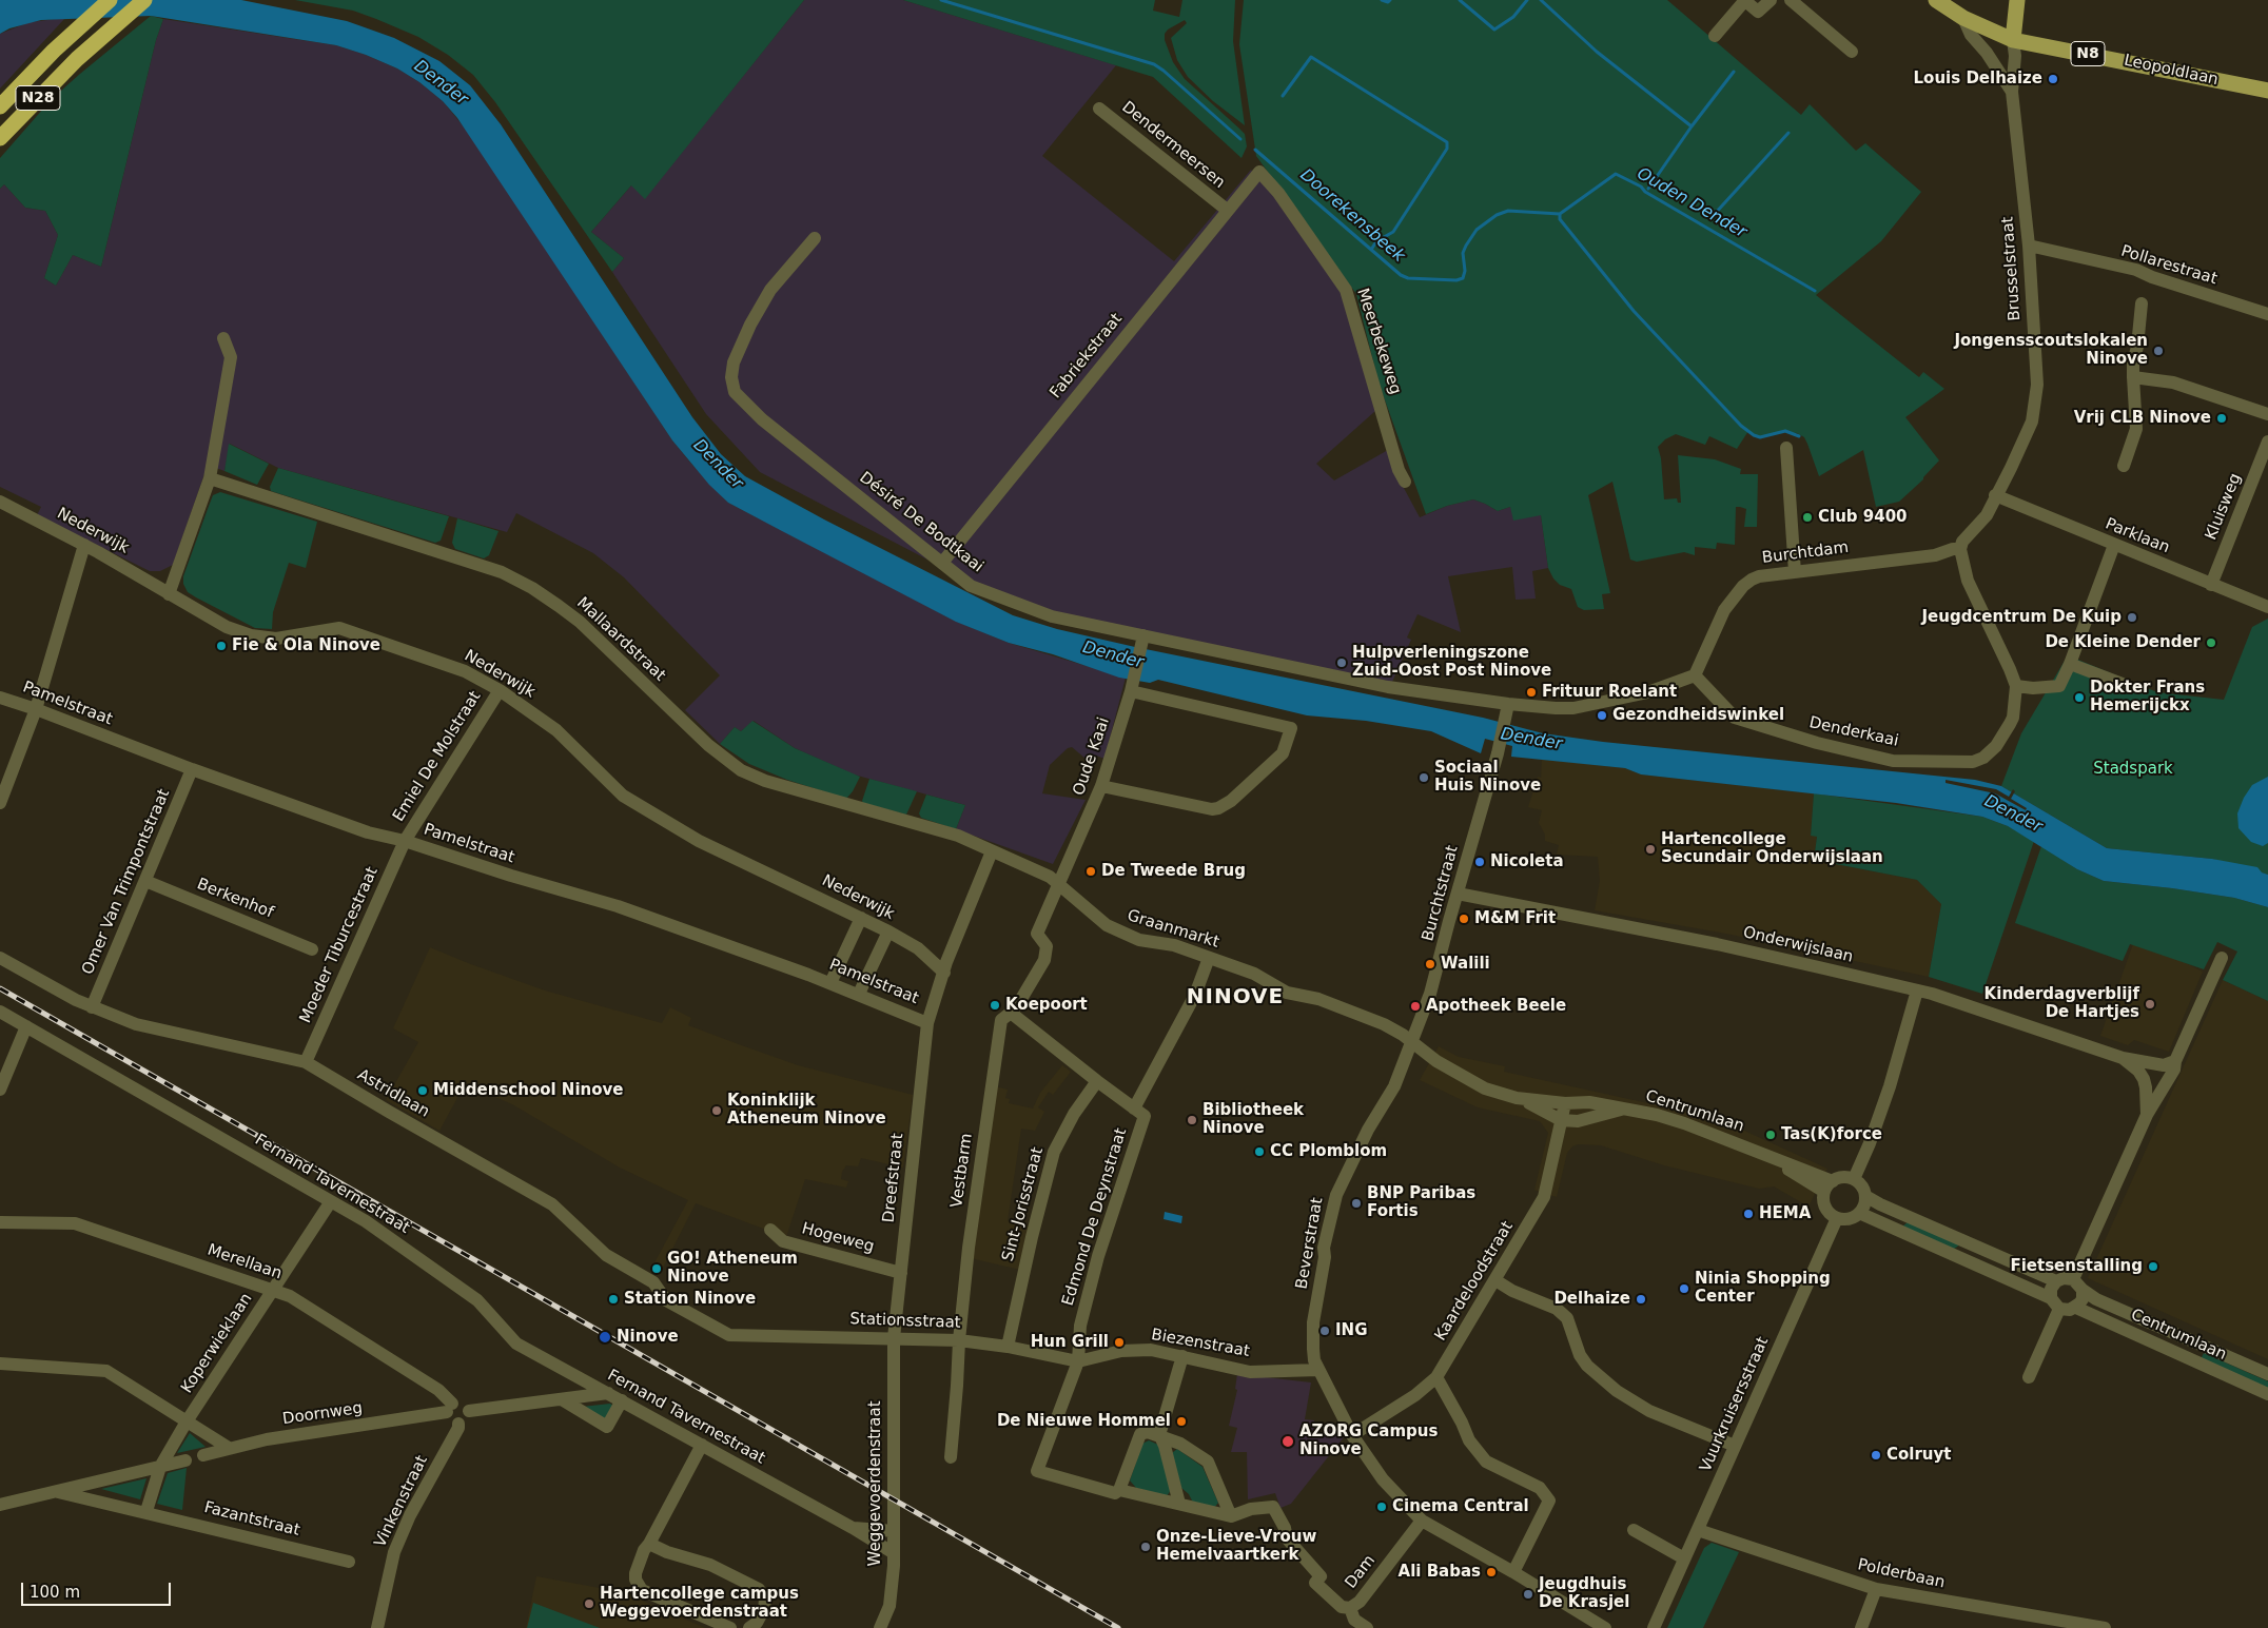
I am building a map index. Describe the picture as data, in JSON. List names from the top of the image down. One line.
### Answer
{"streets":{"highway":["N28"],"main road":["N8","Leopoldlaan"],"street":["Dendermeersen","Pollarestraat","Brusselstraat","Meerbekeweg","Fabriekstraat","Kluisweg","Désiré De Bodtkaai","Nederwijk","Parklaan","Burchtdam","Mallaardstraat","Pamelstraat","Denderkaai","Emiel De Molstraat","Oude Kaai","Omer Van Trimpontstraat","Burchtstraat","Berkenhof","Graanmarkt","Moeder Tiburcestraat","Onderwijslaan","Astridlaan","Centrumlaan","Vestbarm","Dreefstraat","Fernand Tavernestraat","Sint-Jorisstraat","Edmond De Deynstraat","Hogeweg","Beverstraat","Merellaan","Kaardeloodstraat","Stationsstraat","Koperwieklaan","Biezenstraat","Vuurkruisersstraat","Doornweg","Weggevoerdenstraat","Vinkenstraat","Fazantstraat","Dam","Polderbaan"]},"crossings":[["N8","Leopoldlaan"],["N8","Brusselstraat"],["Leopoldlaan","Brusselstraat"],["Dendermeersen","Fabriekstraat"],["Pollarestraat","Brusselstraat"],["Brusselstraat","Parklaan"],["Brusselstraat","Burchtdam"],["Meerbekeweg","Fabriekstraat"],["Fabriekstraat","Désiré De Bodtkaai"],["Kluisweg","Parklaan"],["Désiré De Bodtkaai","Burchtdam"],["Désiré De Bodtkaai","Denderkaai"],["Désiré De Bodtkaai","Oude Kaai"],["Désiré De Bodtkaai","Burchtstraat"],["Nederwijk","Emiel De Molstraat"],["Nederwijk","Dreefstraat"],["Burchtdam","Denderkaai"],["Mallaardstraat","Oude Kaai"],["Mallaardstraat","Graanmarkt"],["Mallaardstraat","Dreefstraat"],["Pamelstraat","Emiel De Molstraat"],["Pamelstraat","Omer Van Trimpontstraat"],["Pamelstraat","Moeder Tiburcestraat"],["Pamelstraat","Dreefstraat"],["Emiel De Molstraat","Moeder Tiburcestraat"],["Oude Kaai","Graanmarkt"],["Oude Kaai","Vestbarm"],["Omer Van Trimpontstraat","Berkenhof"],["Omer Van Trimpontstraat","Astridlaan"],["Burchtstraat","Graanmarkt"],["Burchtstraat","Onderwijslaan"],["Burchtstraat","Centrumlaan"],["Burchtstraat","Beverstraat"],["Graanmarkt","Centrumlaan"],["Graanmarkt","Edmond De Deynstraat"],["Moeder Tiburcestraat","Astridlaan"],["Onderwijslaan","Centrumlaan"],["Astridlaan","Stationsstraat"],["Centrumlaan","Kaardeloodstraat"],["Centrumlaan","Vuurkruisersstraat"],["Vestbarm","Stationsstraat"],["Dreefstraat","Hogeweg"],["Dreefstraat","Stationsstraat"],["Dreefstraat","Weggevoerdenstraat"],["Fernand Tavernestraat","Koperwieklaan"],["Fernand Tavernestraat","Weggevoerdenstraat"],["Sint-Jorisstraat","Stationsstraat"],["Edmond De Deynstraat","Stationsstraat"],["Edmond De Deynstraat","Biezenstraat"],["Beverstraat","Kaardeloodstraat"],["Beverstraat","Biezenstraat"],["Beverstraat","Dam"],["Merellaan","Koperwieklaan"],["Merellaan","Doornweg"],["Merellaan","Vinkenstraat"],["Stationsstraat","Biezenstraat"],["Stationsstraat","Weggevoerdenstraat"],["Koperwieklaan","Fazantstraat"],["Vuurkruisersstraat","Polderbaan"],["Doornweg","Vinkenstraat"]],"districts":["NINOVE"],"water":["Dender","Ouden Dender","Doorekensbeek"],"parks":["Stadspark"],"places":["Louis Delhaize","Jongensscoutslokalen Ninove","Vrij CLB Ninove","Club 9400","Jeugdcentrum De Kuip","De Kleine Dender","Fie & Ola Ninove","Hulpverleningszone Zuid-Oost Post Ninove","Frituur Roelant","Dokter Frans Hemerijckx","Gezondheidswinkel","Sociaal Huis Ninove","Hartencollege Secundair Onderwijslaan","Nicoleta","De Tweede Brug","M&M Frit","Walili","Kinderdagverblijf De Hartjes","Koepoort","Apotheek Beele","Middenschool Ninove","Koninklijk Atheneum Ninove","Bibliotheek Ninove","Tas(K)force","CC Plomblom","BNP Paribas Fortis","HEMA","Fietsenstalling","GO! Atheneum Ninove","Ninia Shopping Center","Station Ninove","Delhaize","ING","Ninove","Hun Grill","De Nieuwe Hommel","AZORG Campus Ninove","Colruyt","Cinema Central","Onze-Lieve-Vrouw Hemelvaartkerk","Ali Babas","Jeugdhuis De Krasjel","Hartencollege campus Weggevoerdenstraat"],"scale_bar":"100 m"}
